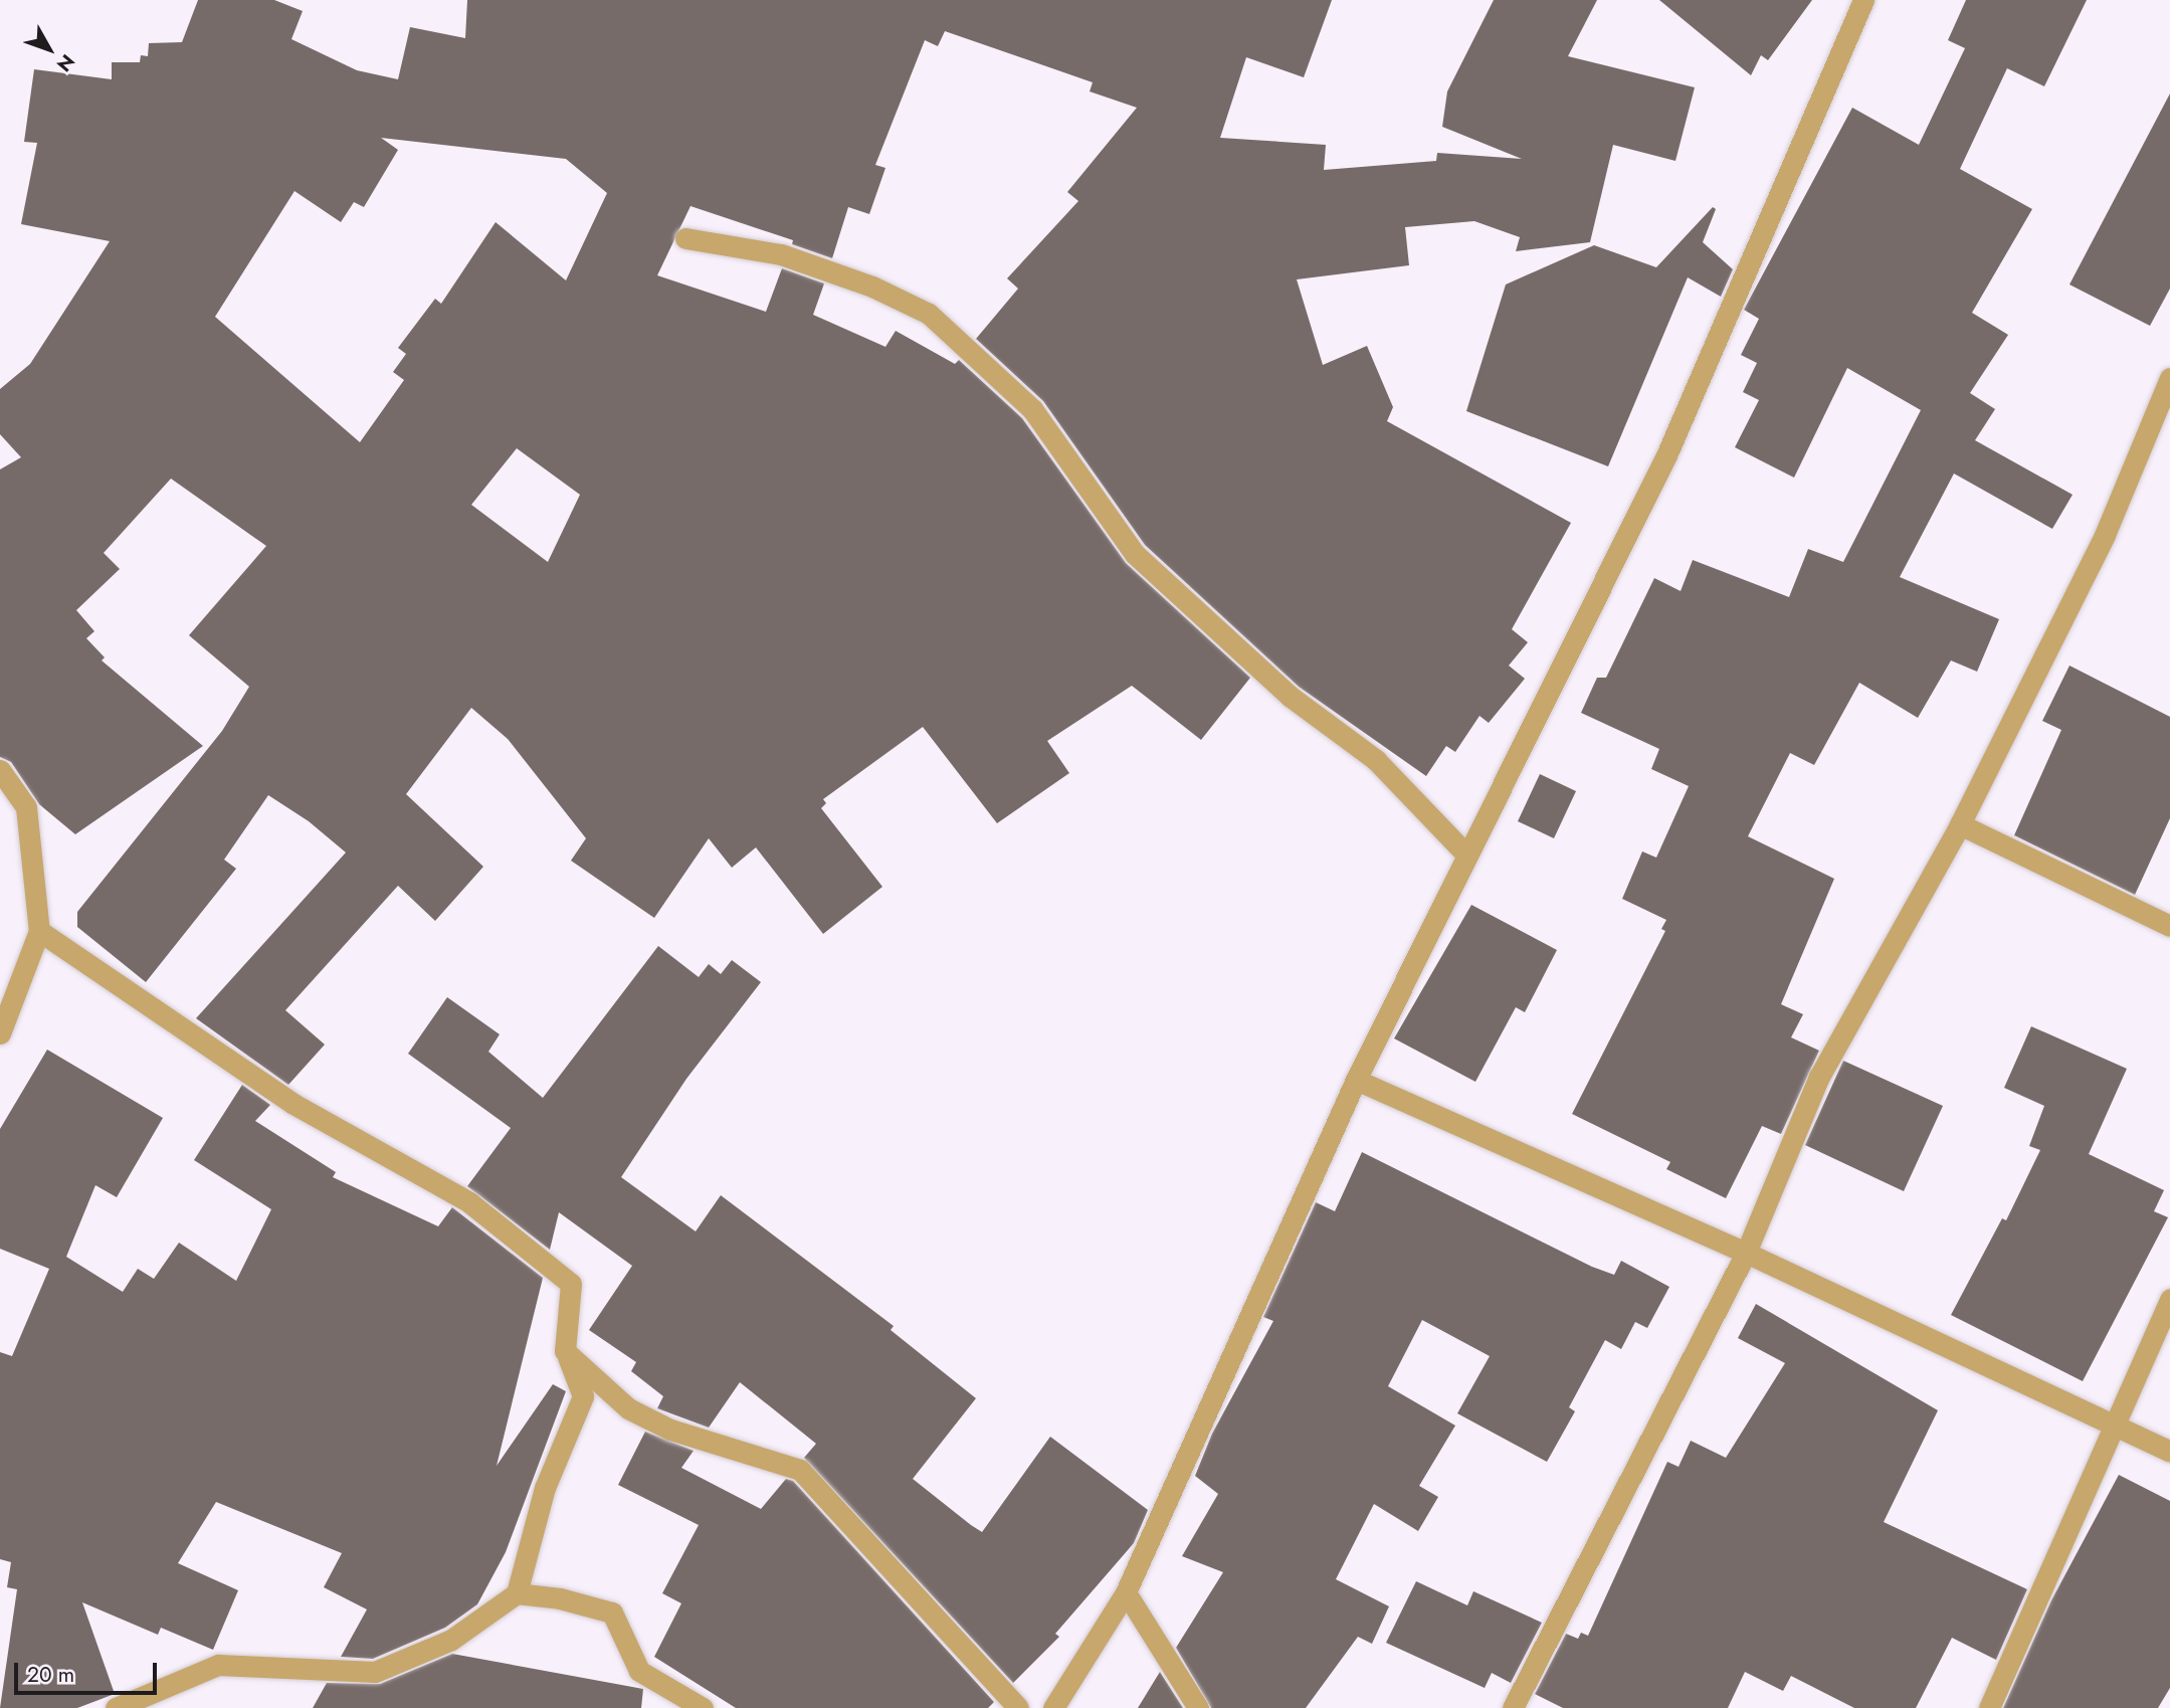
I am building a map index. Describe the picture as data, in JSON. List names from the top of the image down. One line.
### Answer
{"scale_bar":"20 m","north":"bottom right"}
